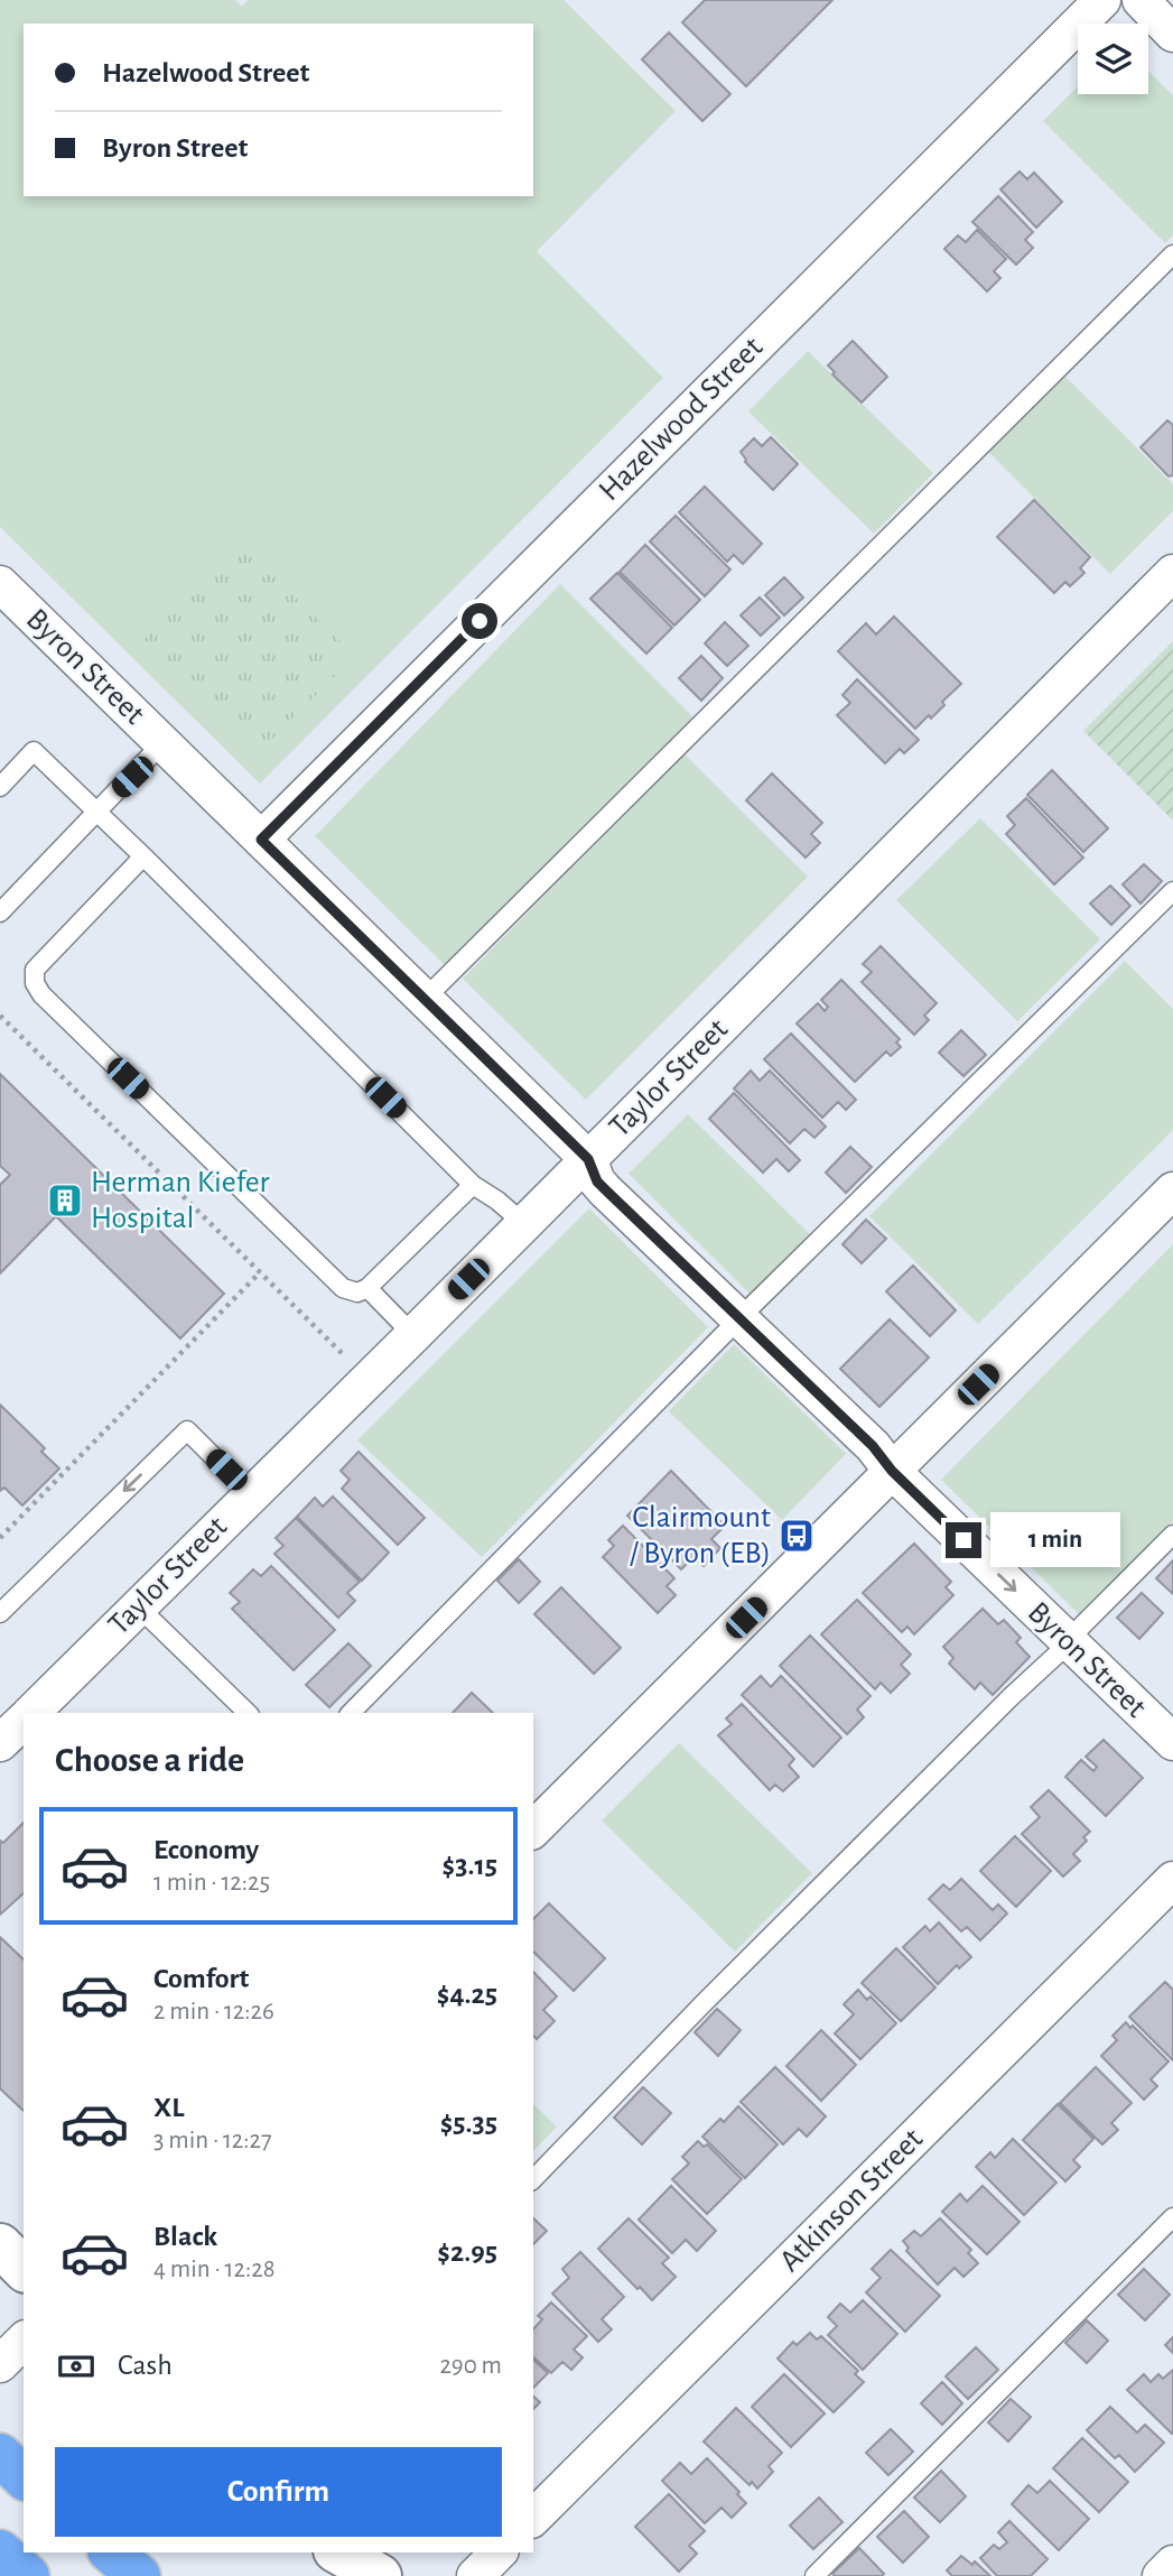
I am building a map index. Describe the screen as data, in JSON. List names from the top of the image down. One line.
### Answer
{"streets":{"street":["Hazelwood Street","Byron Street","Taylor Street","Atkinson Street"]},"crossings":[["Hazelwood Street","Byron Street"],["Byron Street","Taylor Street"]],"places":{"building":["Herman Kiefer Hospital"],"bus stop":["Clairmount / Byron (EB)"]},"page":{"banner":["Hazelwood Street","Byron Street"],"bubble":"1 min","heading":"Choose a ride","list":[{"name":"Economy","note":"1 min · 12:25","value":"$3.15"},{"name":"Comfort","note":"2 min · 12:26","value":"$4.25"},{"name":"XL","note":"3 min · 12:27","value":"$5.35"},{"name":"Black","note":"4 min · 12:28","value":"$2.95"}],"pay":["Cash","290 m"],"buttons":"Confirm"}}
